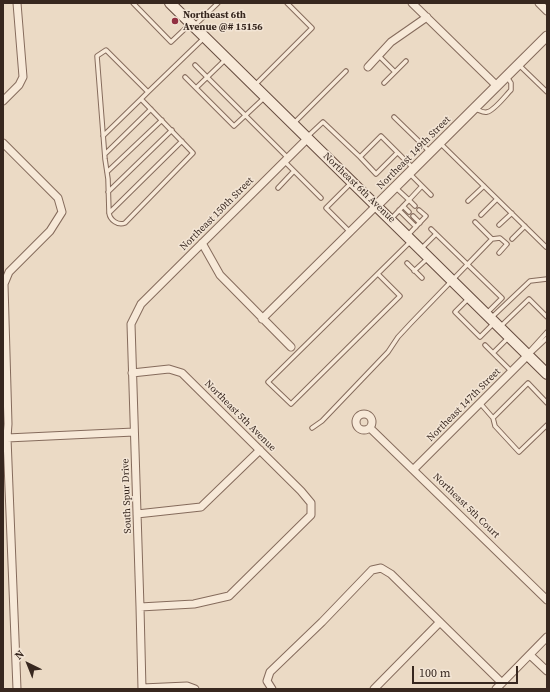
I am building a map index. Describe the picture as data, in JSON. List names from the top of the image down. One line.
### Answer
{"streets":{"main road":["Northeast 6th Avenue"],"street":["Northeast 149th Street","Northeast 150th Street","Northeast 147th Street","Northeast 5th Avenue","South Spur Drive","Northeast 5th Court"]},"crossings":[["Northeast 149th Street","Northeast 6th Avenue"],["Northeast 6th Avenue","Northeast 150th Street"],["Northeast 6th Avenue","Northeast 147th Street"],["Northeast 150th Street","South Spur Drive"],["Northeast 147th Street","Northeast 5th Court"],["Northeast 5th Avenue","South Spur Drive"]],"places":["Northeast 6th Avenue @# 15156"],"scale_bar":"100 m","north":"top left"}
